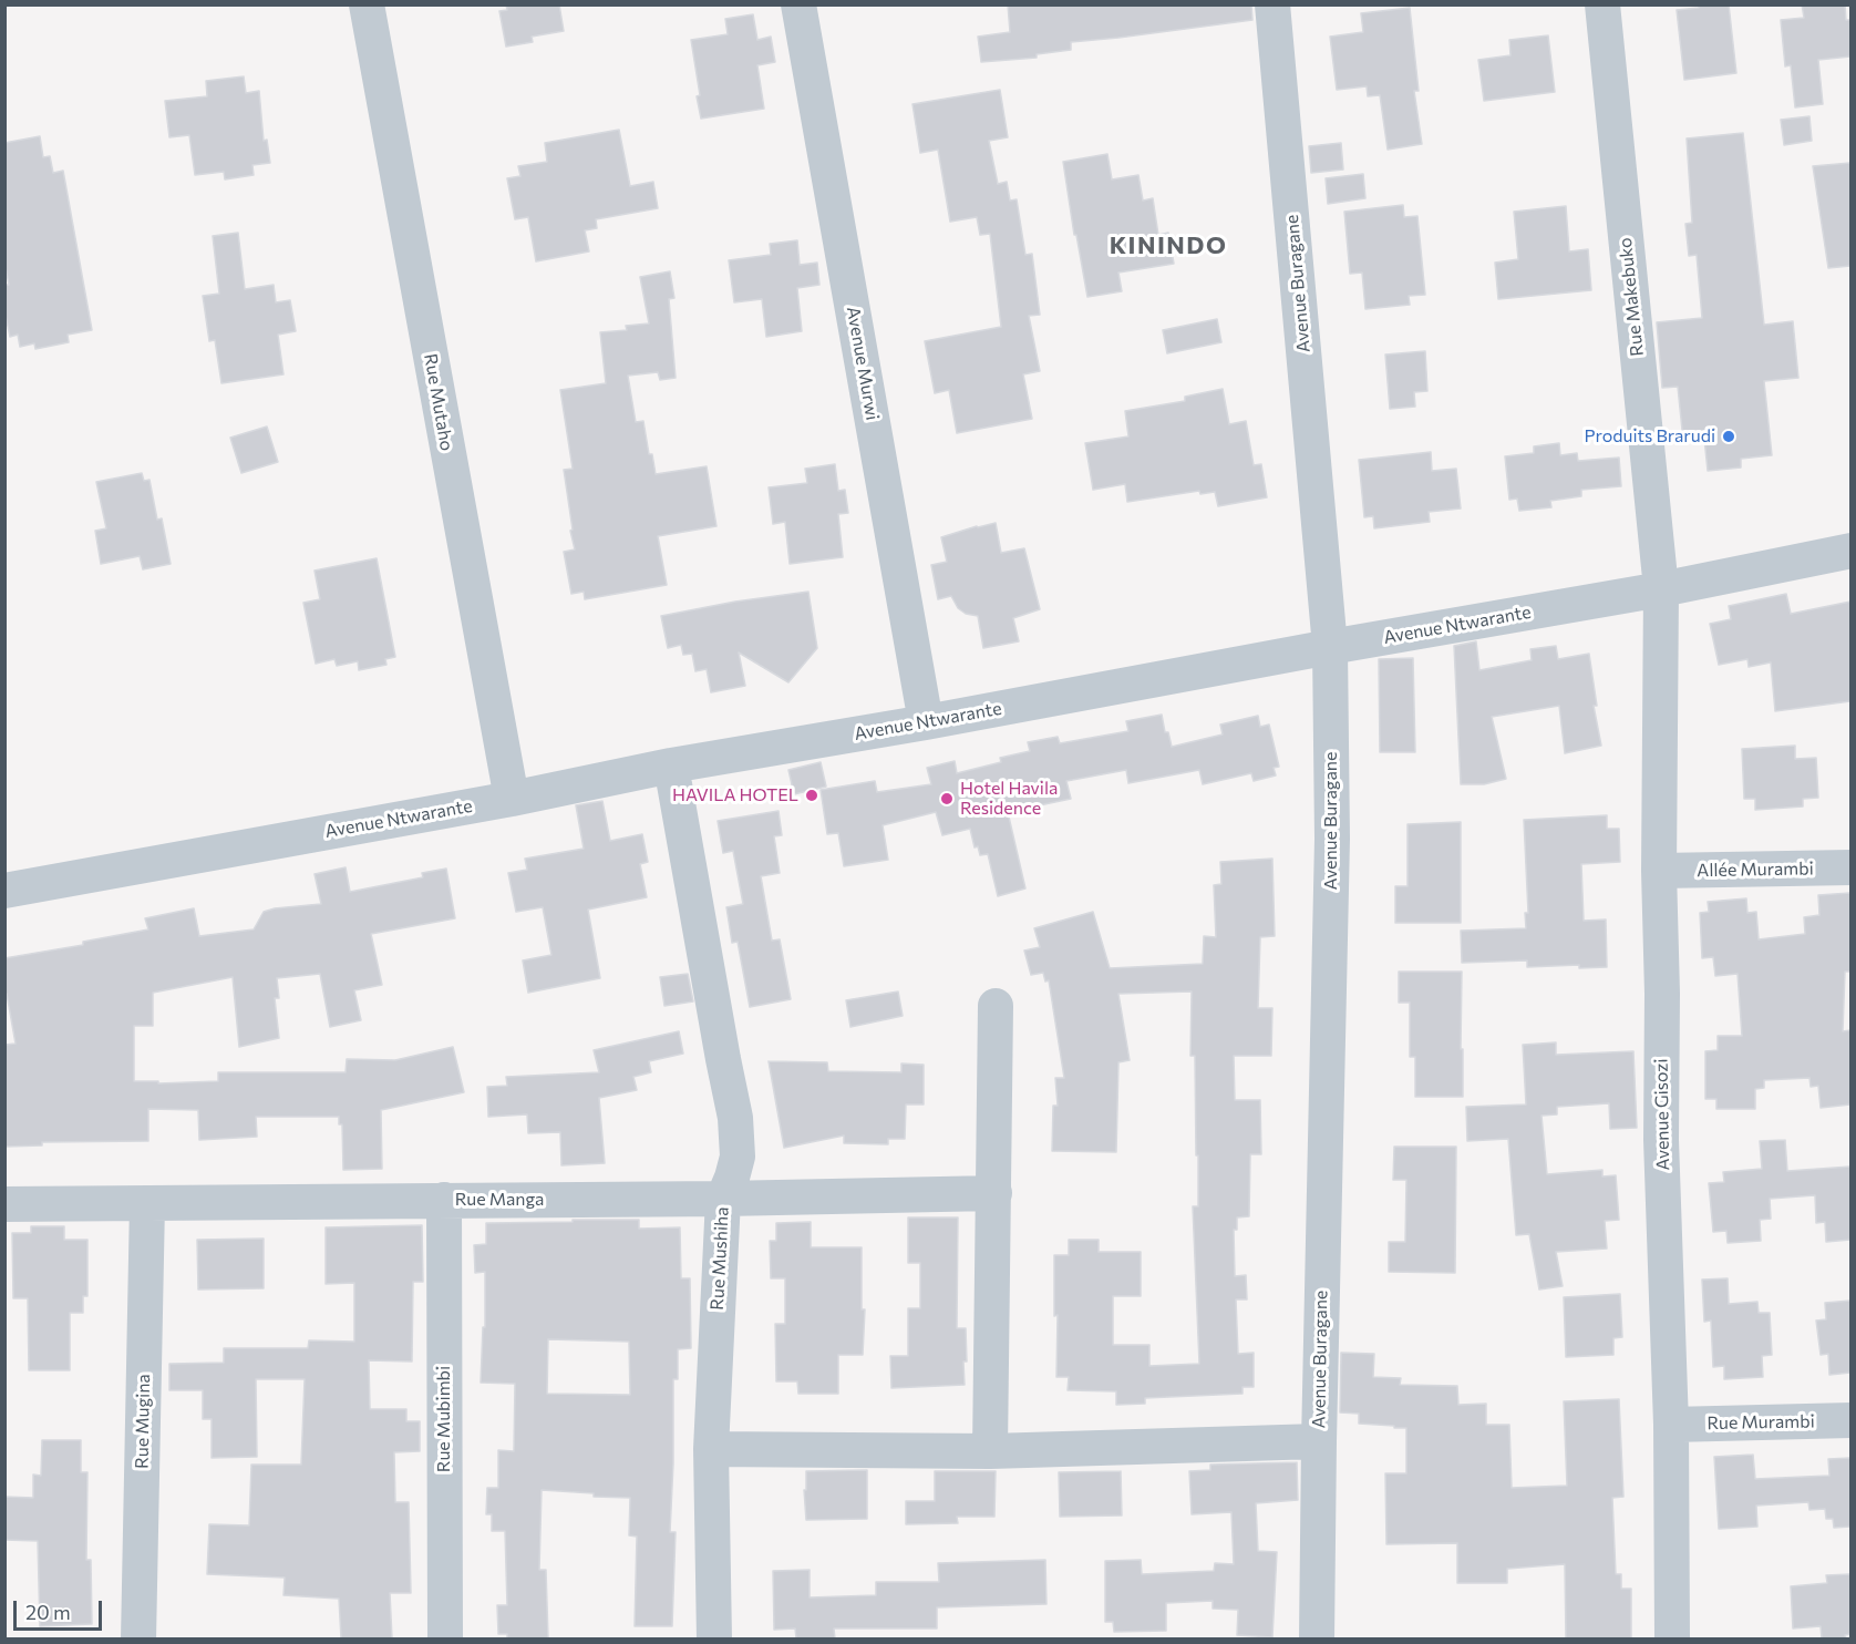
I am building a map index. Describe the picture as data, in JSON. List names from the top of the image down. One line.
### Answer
{"streets":{"street":["Avenue Buragane","Rue Makebuko","Avenue Murwi","Rue Mutaho","Avenue Ntwarante","Allée Murambi","Avenue Gisozi","Rue Manga","Rue Mushiha","Rue Mubimbi","Rue Mugina","Rue Murambi"]},"crossings":[["Avenue Buragane","Avenue Ntwarante"],["Rue Makebuko","Avenue Ntwarante"],["Rue Makebuko","Avenue Gisozi"],["Avenue Murwi","Avenue Ntwarante"],["Rue Mutaho","Avenue Ntwarante"],["Avenue Ntwarante","Avenue Gisozi"],["Avenue Ntwarante","Rue Mushiha"],["Allée Murambi","Avenue Gisozi"],["Avenue Gisozi","Rue Murambi"],["Rue Manga","Rue Mushiha"],["Rue Manga","Rue Mubimbi"],["Rue Manga","Rue Mugina"]],"districts":["KININDO"],"places":["Produits Brarudi","HAVILA HOTEL","Hotel Havila Residence"],"scale_bar":"20 m"}
